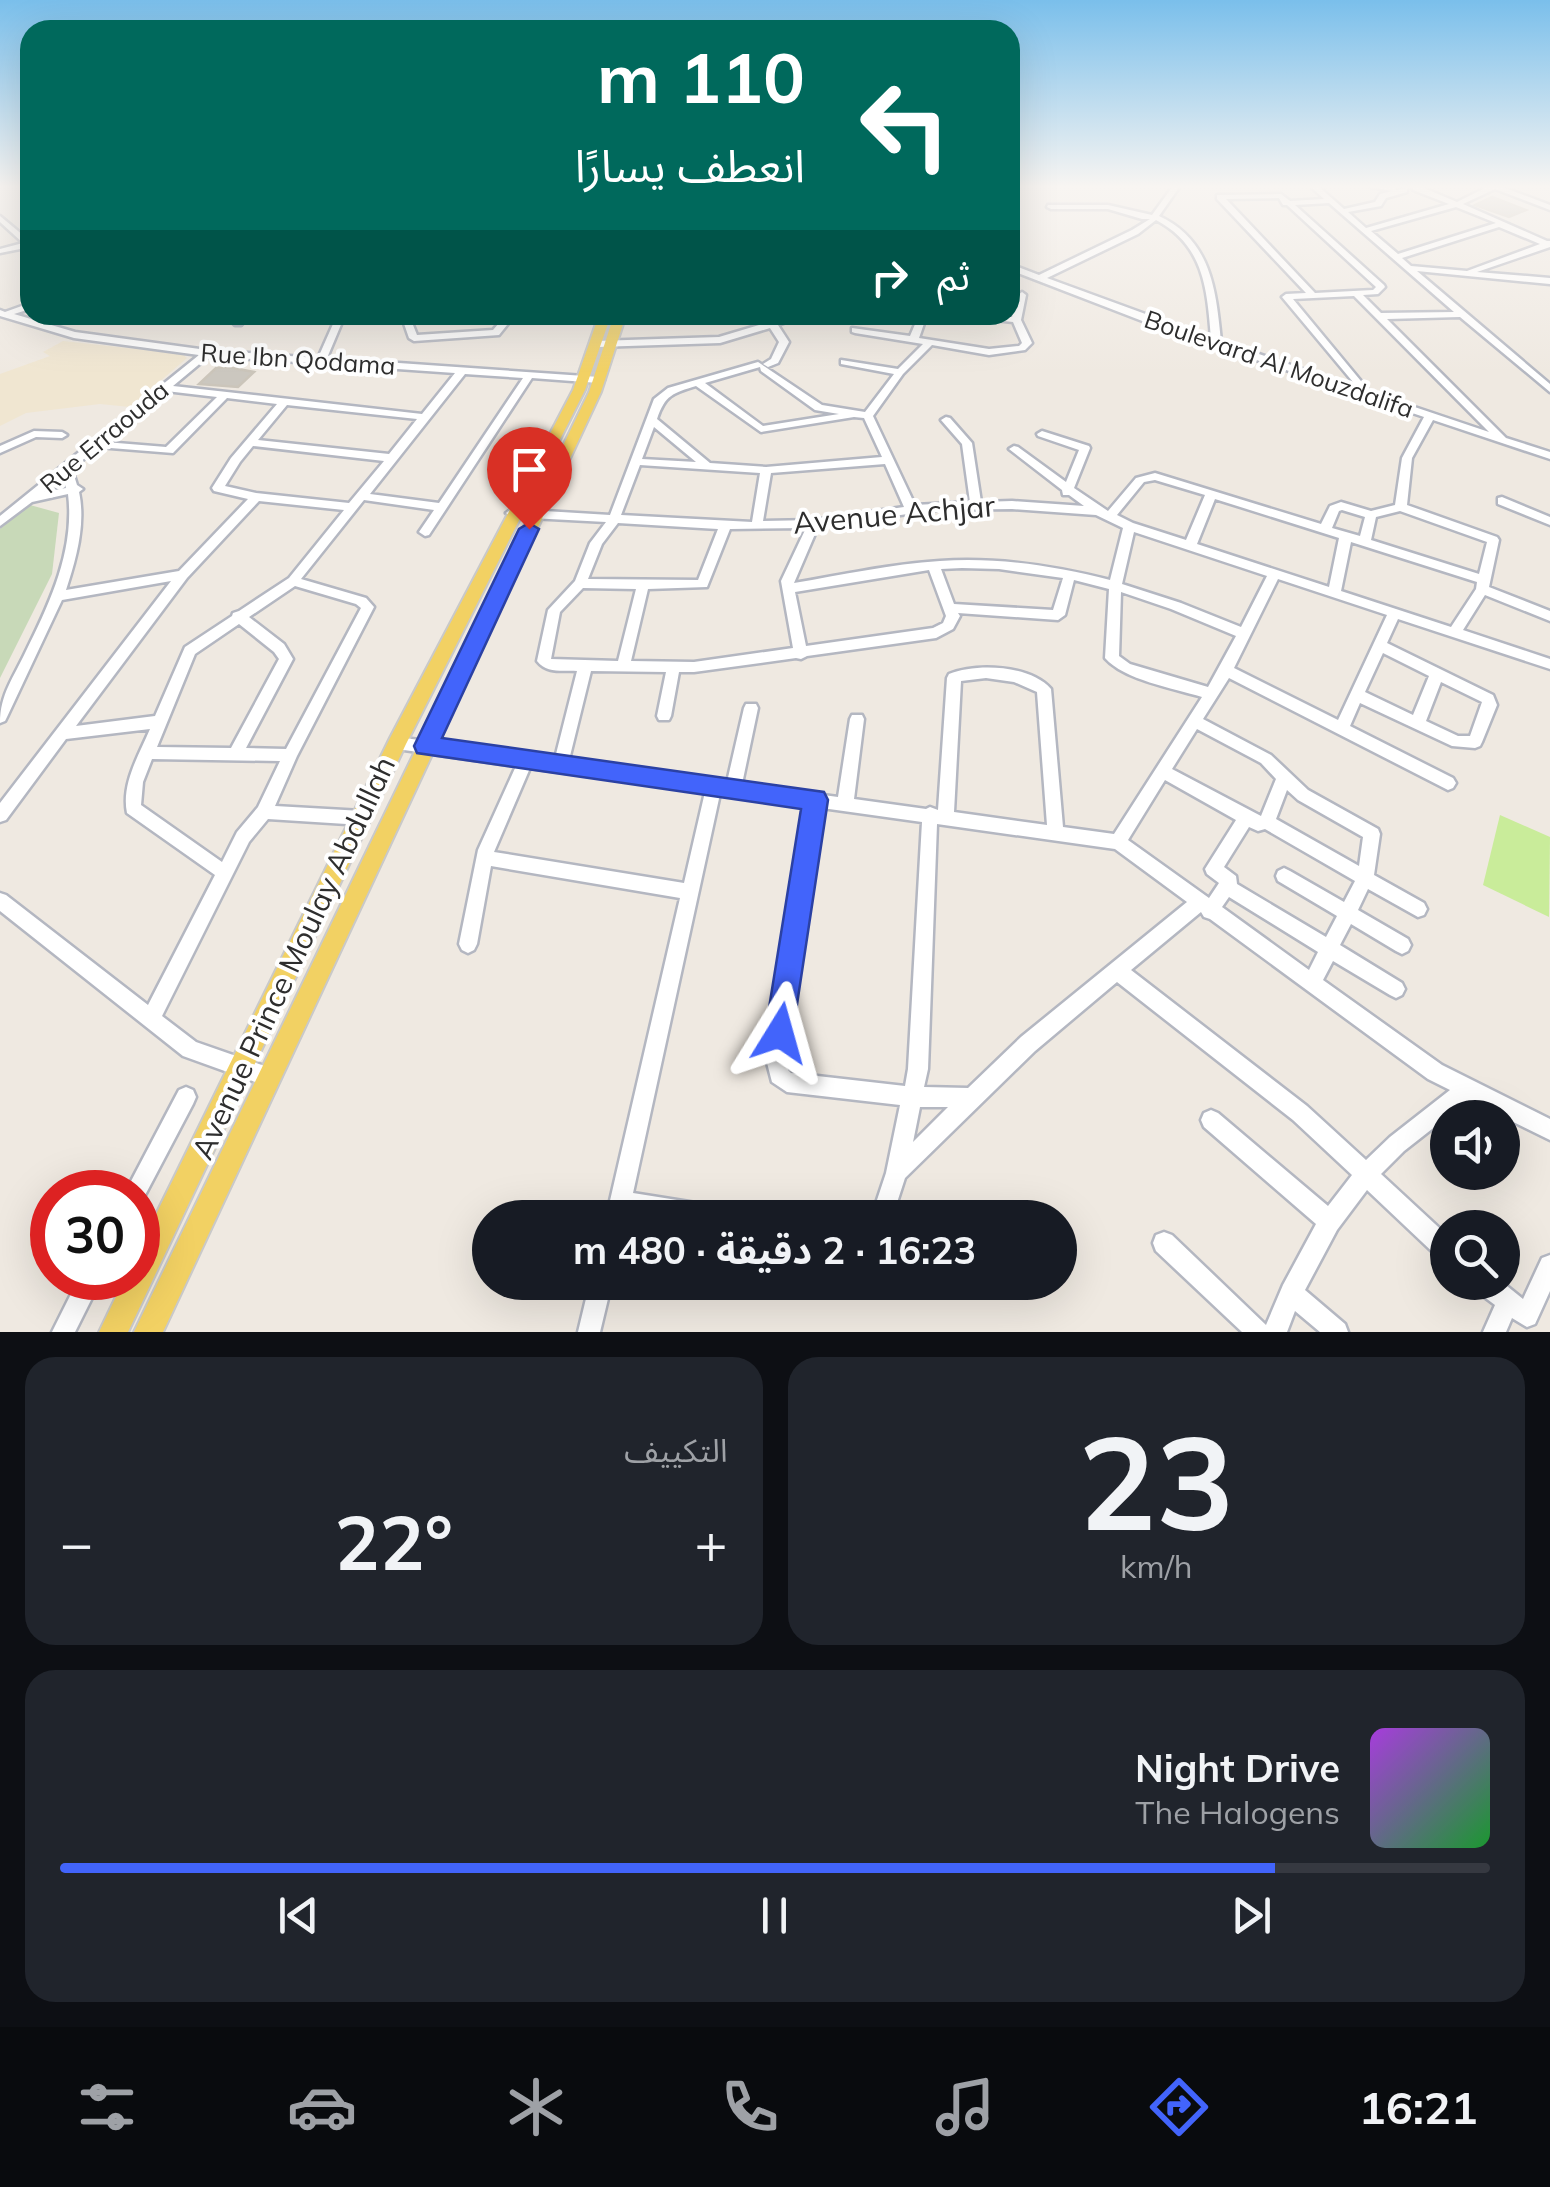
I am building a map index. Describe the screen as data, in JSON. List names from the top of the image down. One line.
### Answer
{"streets":{"main road":["Avenue Prince Moulay Abdullah"],"street":["Rue Ibn Qodama","Boulevard Al Mouzdalifa","Rue Erraouda","Avenue Achjar"]},"crossings":[["Rue Ibn Qodama","Rue Erraouda"],["Rue Ibn Qodama","Avenue Prince Moulay Abdullah"],["Avenue Achjar","Avenue Prince Moulay Abdullah"]],"page":{"turn":["110 m","انعطف يسارًا"],"then":"ثم","limit":"30","trip":"16:23 · 2 دقيقة · 480 m","tile":[["23","km/h"],"التكييف"],"heat":["−","22°","+"],"song":["Night Drive","The Halogens"],"tabs":"16:21"}}
